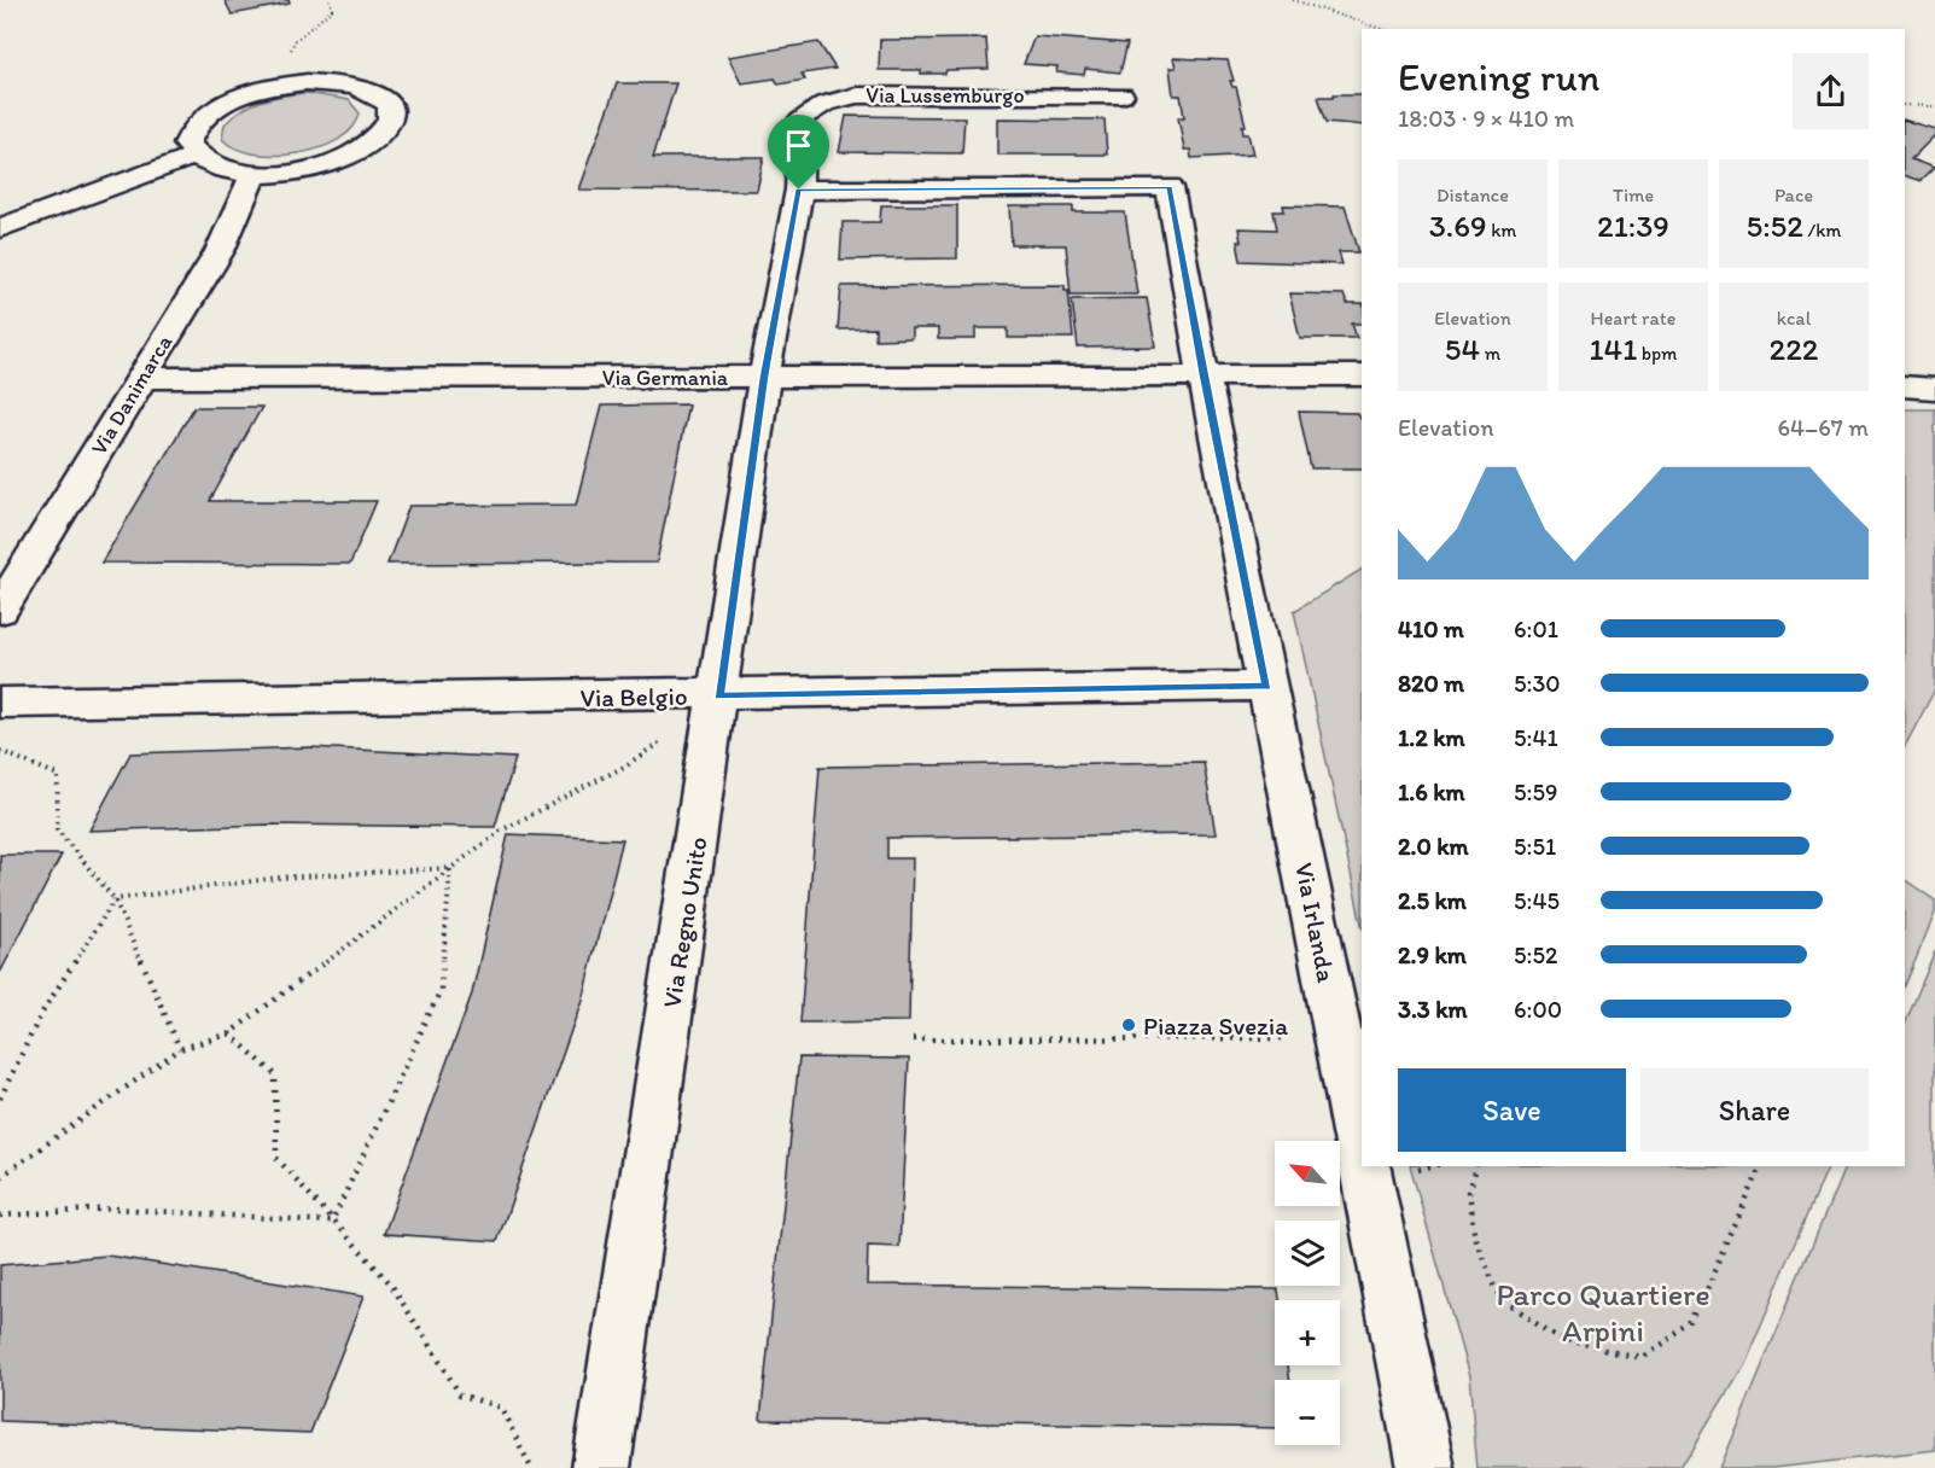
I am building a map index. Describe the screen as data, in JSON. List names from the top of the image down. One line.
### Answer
{"streets":{"street":["Via Lussemburgo","Via Germania","Via Danimarca","Via Belgio","Via Regno Unito","Via Irlanda"]},"crossings":[["Via Lussemburgo","Via Germania"],["Via Lussemburgo","Via Regno Unito"],["Via Germania","Via Danimarca"],["Via Germania","Via Regno Unito"],["Via Germania","Via Irlanda"],["Via Belgio","Via Regno Unito"],["Via Belgio","Via Irlanda"]],"parks":["Parco Quartiere Arpini"],"places":["Piazza Svezia"],"north":"top left","page":{"heading":["Evening run","18:03 · 9 × 410 m"],"stats":[["Distance","3.69 km"],["Time","21:39"],["Pace","5:52 /km"],["Elevation","54 m"],["Heart rate","141 bpm"],["kcal","222"]],"chart":["Elevation","64–67 m"],"list":[{"name":"410 m","note":"6:01"},{"name":"820 m","note":"5:30"},{"name":"1.2 km","note":"5:41"},{"name":"1.6 km","note":"5:59"},{"name":"2.0 km","note":"5:51"},{"name":"2.5 km","note":"5:45"},{"name":"2.9 km","note":"5:52"},{"name":"3.3 km","note":"6:00"}],"buttons":["Save","Share"],"map_buttons":["+","−"]}}
